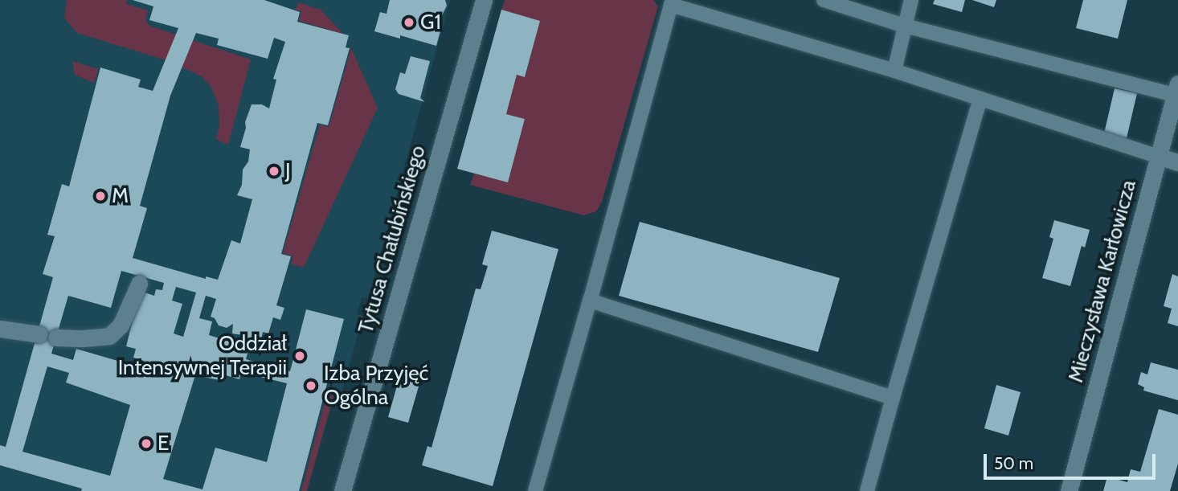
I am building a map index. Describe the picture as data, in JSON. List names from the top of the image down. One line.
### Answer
{"streets":{"street":["Tytusa Chałubińskiego","Mieczysława Karłowicza"]},"places":["G1","J","M","Oddział Intensywnej Terapii","Izba Przyjęć Ogólna","E"],"scale_bar":"50 m"}
